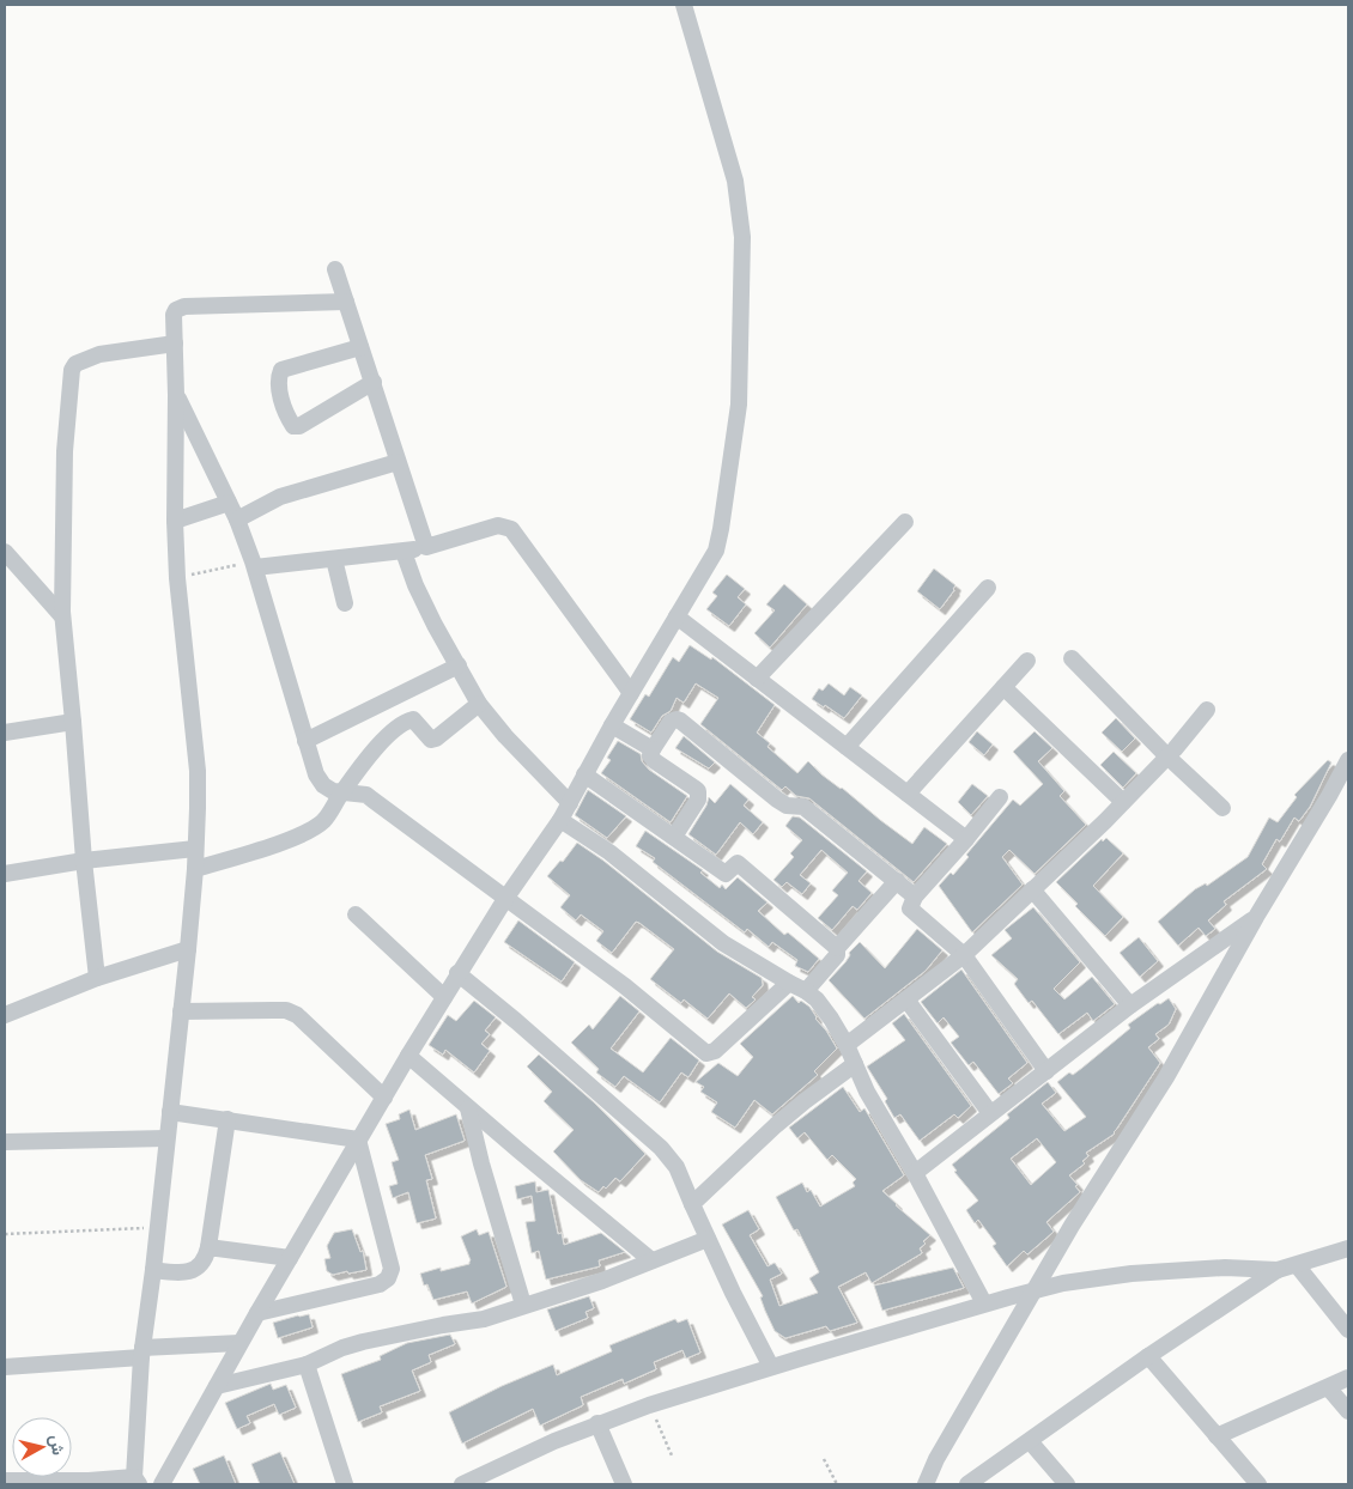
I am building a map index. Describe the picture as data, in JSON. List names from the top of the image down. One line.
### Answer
{"north":"right"}
